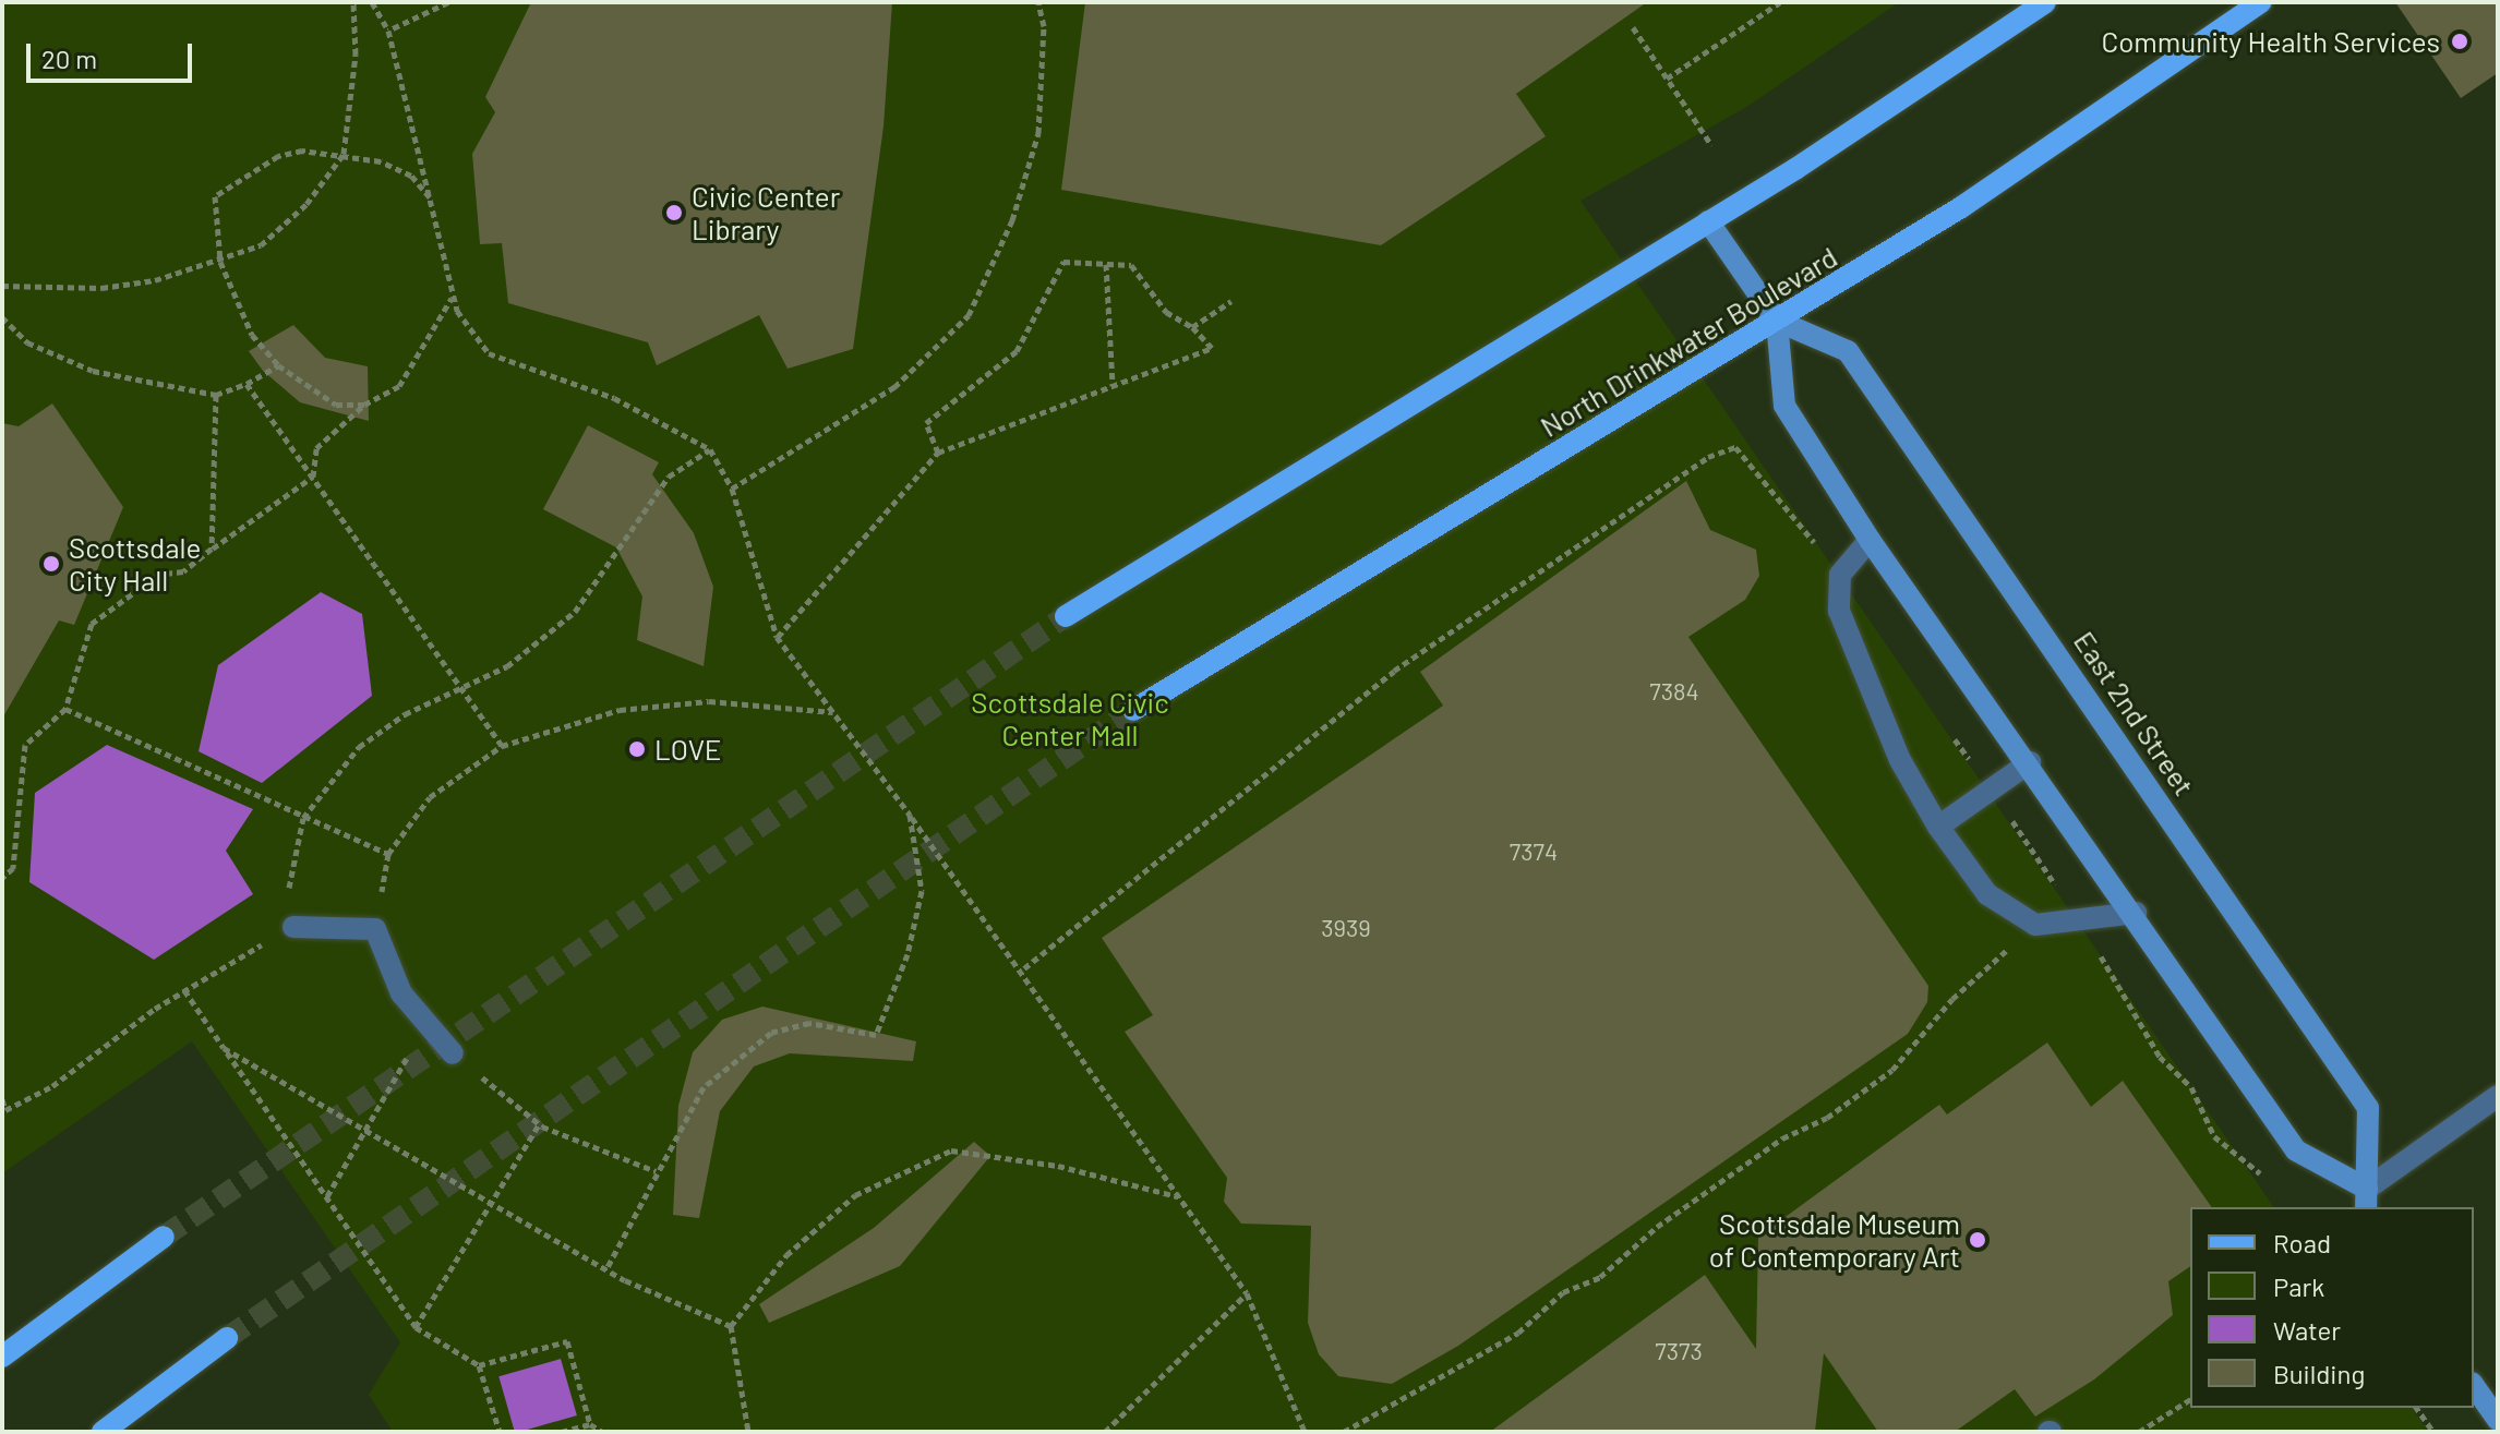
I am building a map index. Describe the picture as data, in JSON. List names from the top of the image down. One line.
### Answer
{"streets":{"main road":["North Drinkwater Boulevard"],"street":["East 2nd Street"]},"crossings":[["North Drinkwater Boulevard","East 2nd Street"]],"parks":["Scottsdale Civic Center Mall"],"places":["Community Health Services","Civic Center Library","Scottsdale City Hall","LOVE","Scottsdale Museum of Contemporary Art"],"house_numbers":["7384","7374","3939","7373"],"legend":["Road","Park","Water","Building"],"scale_bar":"20 m"}
